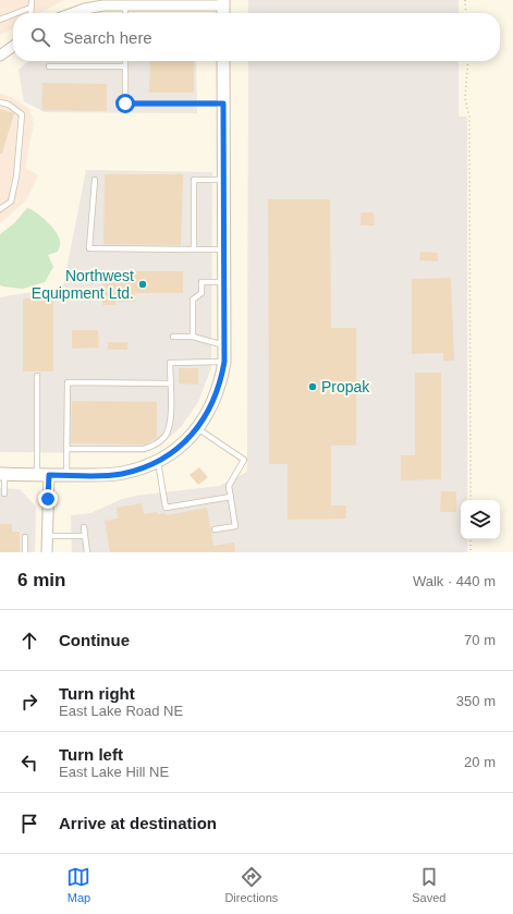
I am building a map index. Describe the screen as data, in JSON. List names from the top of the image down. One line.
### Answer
{"places":["Northwest Equipment Ltd.","Propak"],"page":{"search":"Search here","heading":["6 min","Walk · 440 m"],"list":[["Continue","70 m"],["Turn right","East Lake Road NE","350 m"],["Turn left","East Lake Hill NE","20 m"],"Arrive at destination"],"nav":["Map","Directions","Saved"]}}
